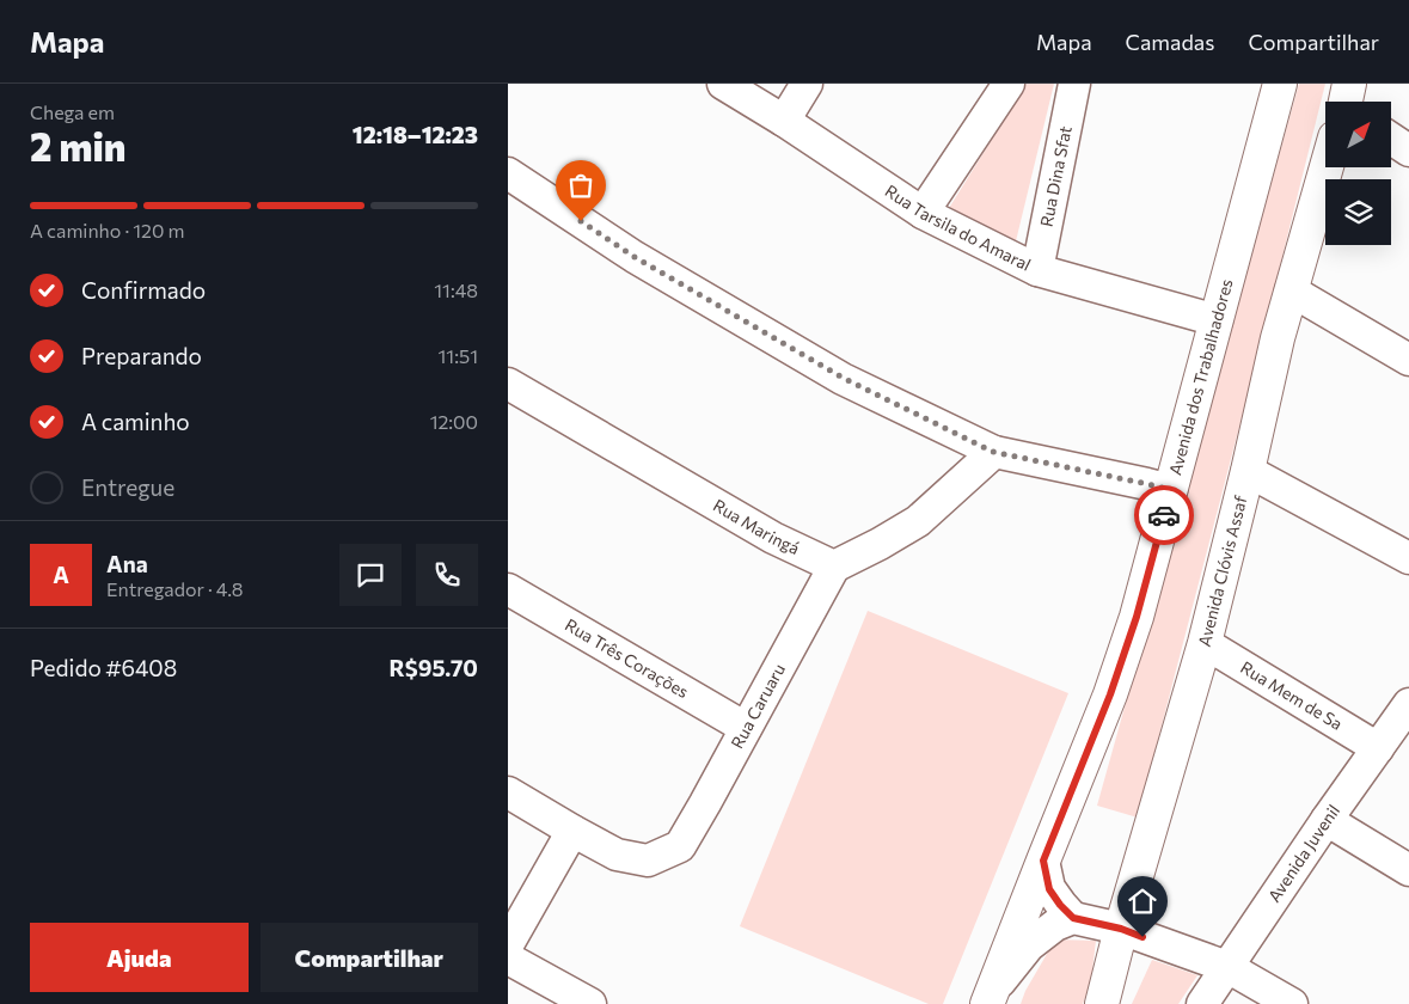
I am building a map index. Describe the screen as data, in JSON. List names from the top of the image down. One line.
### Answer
{"streets":{"street":["Rua Dina Sfat","Rua Tarsila do Amaral","Avenida dos Trabalhadores","Rua Maringá","Avenida Clóvis Assaf","Rua Três Corações","Rua Mem de Sa","Rua Caruaru","Avenida Juvenil"]},"crossings":[["Rua Dina Sfat","Rua Tarsila do Amaral"],["Rua Tarsila do Amaral","Avenida dos Trabalhadores"],["Rua Maringá","Rua Caruaru"],["Avenida Clóvis Assaf","Rua Mem de Sa"],["Rua Três Corações","Rua Caruaru"],["Rua Mem de Sa","Avenida Juvenil"]],"north":"top right","page":{"header":"Mapa","nav":["Mapa","Camadas","Compartilhar"],"heading":["2 min","Chega em","12:18–12:23"],"panel":["Ana","Entregador · 4.8","Pedido #6408","R$95.70"],"bar":"A caminho · 120 m","list":[["Confirmado","11:48"],["Preparando","11:51"],["A caminho","12:00"],"Entregue"],"round":"A","buttons":["Ajuda","Compartilhar"]}}
